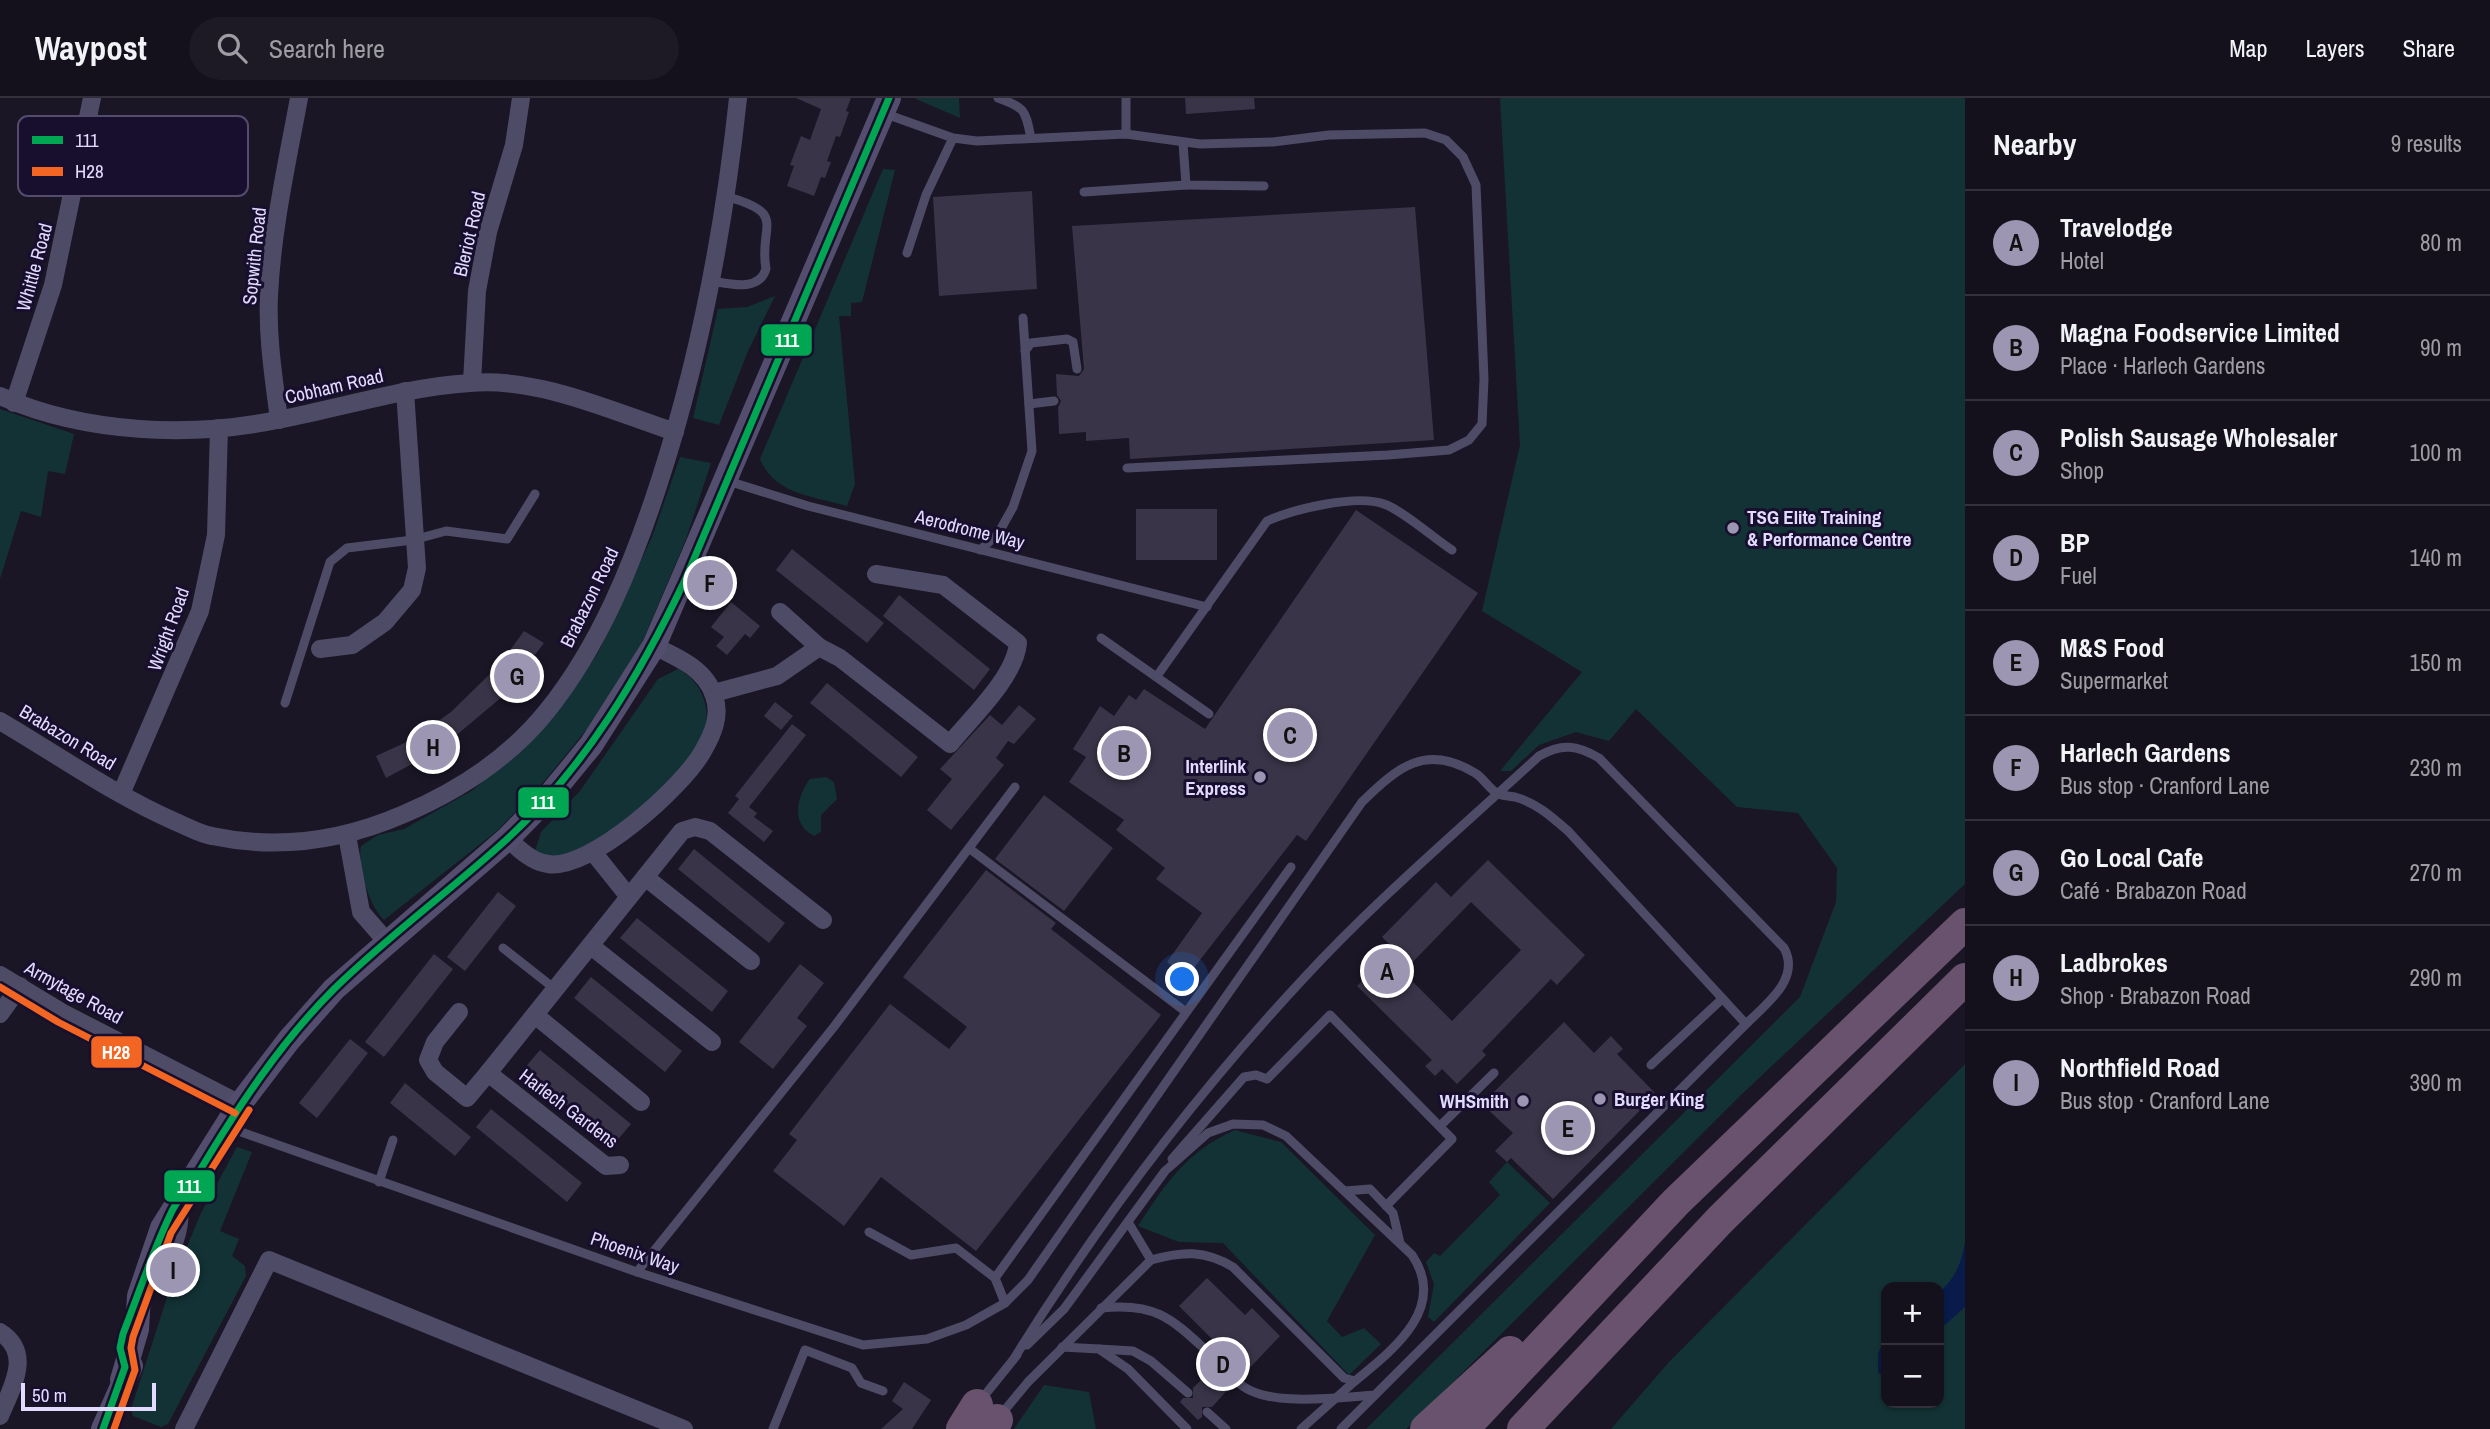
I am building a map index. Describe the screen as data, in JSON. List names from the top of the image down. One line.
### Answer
{"streets":{"street":["Bleriot Road","Sopwith Road","Whittle Road","Cobham Road","Brabazon Road","Wright Road","Armytage Road","Harlech Gardens"],"lane":["Aerodrome Way","Phoenix Way"]},"crossings":[["Bleriot Road","Cobham Road"],["Sopwith Road","Cobham Road"],["Whittle Road","Cobham Road"],["Cobham Road","Brabazon Road"],["Cobham Road","Wright Road"],["Brabazon Road","Wright Road"]],"places":["TSG Elite Training & Performance Centre","Interlink Express","Burger King","WHSmith"],"lines":["transit line 111","transit line H28"],"legend":["111","H28"],"scale_bar":"50 m","page":{"header":"Waypost","search":"Search here","nav":["Map","Layers","Share"],"heading":["Nearby","9 results"],"list":[{"mark":"A","name":"Travelodge","note":"Hotel","value":"80 m"},{"mark":"B","name":"Magna Foodservice Limited","note":"Place · Harlech Gardens","value":"90 m"},{"mark":"C","name":"Polish Sausage Wholesaler","note":"Shop","value":"100 m"},{"mark":"D","name":"BP","note":"Fuel","value":"140 m"},{"mark":"E","name":"M&S Food","note":"Supermarket","value":"150 m"},{"mark":"F","name":"Harlech Gardens","note":"Bus stop · Cranford Lane","value":"230 m"},{"mark":"G","name":"Go Local Cafe","note":"Café · Brabazon Road","value":"270 m"},{"mark":"H","name":"Ladbrokes","note":"Shop · Brabazon Road","value":"290 m"},{"mark":"I","name":"Northfield Road","note":"Bus stop · Cranford Lane","value":"390 m"}],"pins":["F","G","C","H","B","A","E","I","D"],"map_buttons":["+","−"],"scale":"50 m"}}
